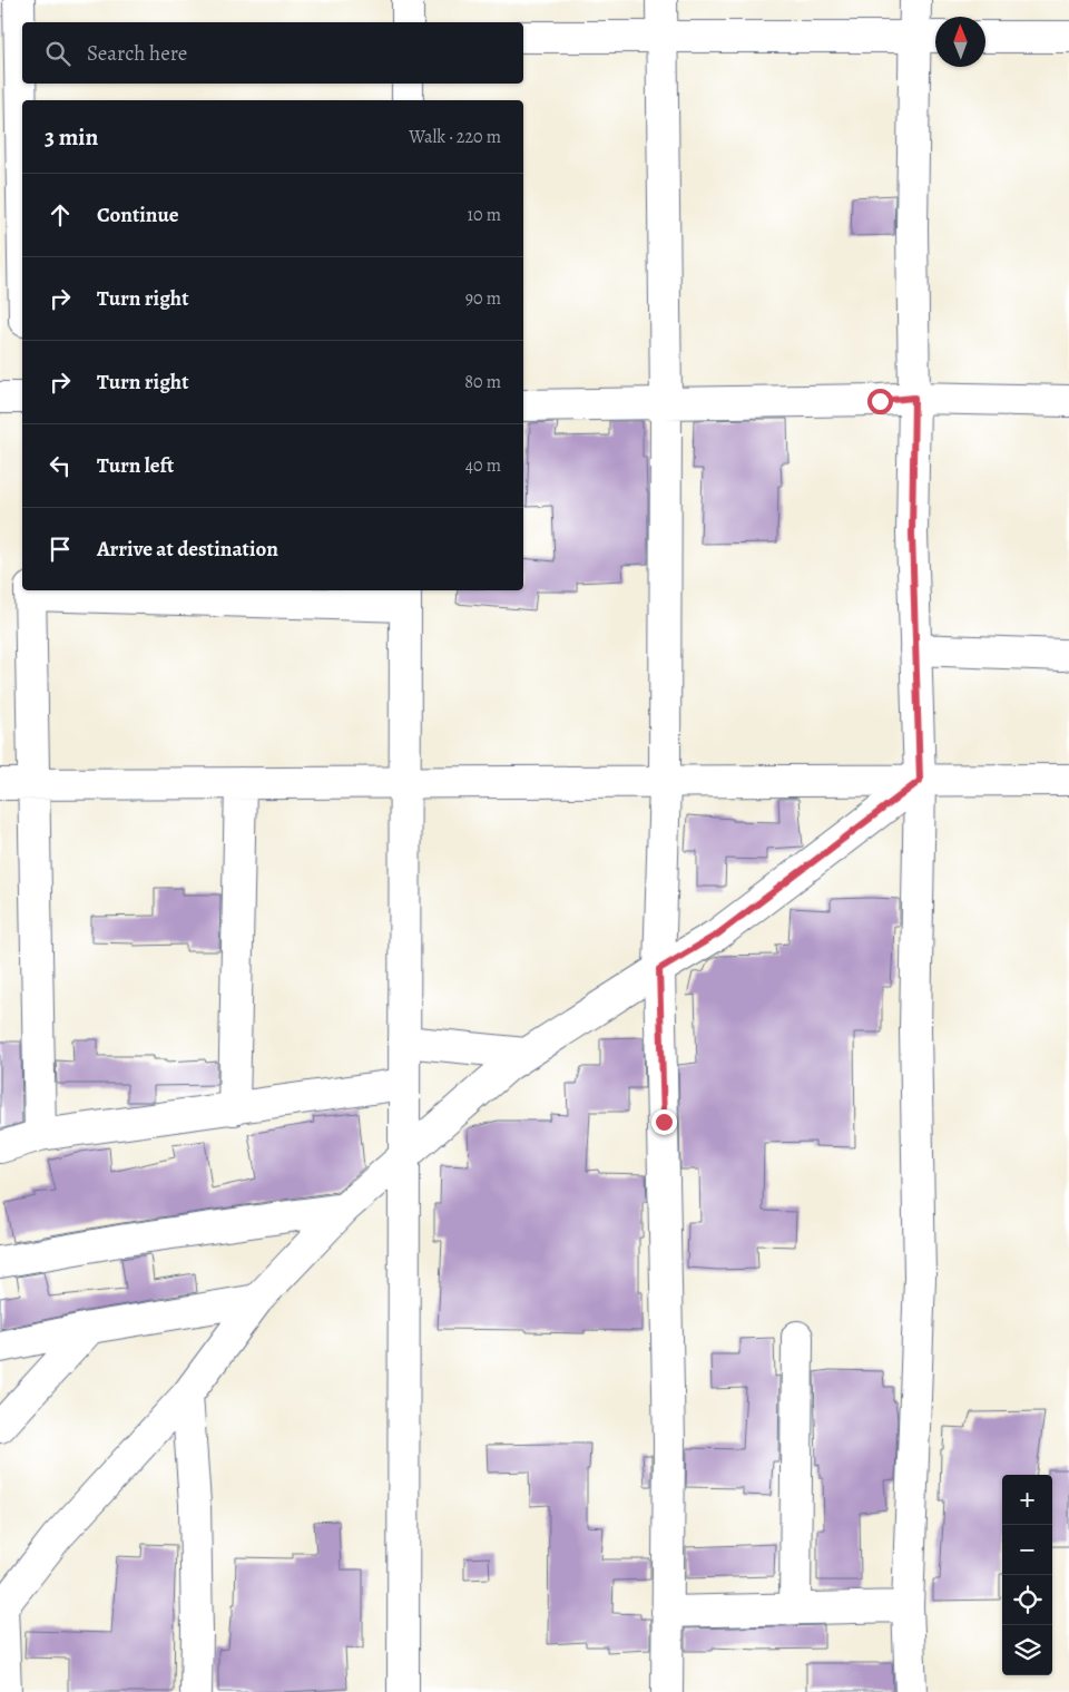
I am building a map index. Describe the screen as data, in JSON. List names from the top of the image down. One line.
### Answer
{"north":"top","page":{"search":"Search here","heading":["3 min","Walk · 220 m"],"list":[["Continue","10 m"],["Turn right","90 m"],["Turn right","80 m"],["Turn left","40 m"],"Arrive at destination"],"map_buttons":["+","−"]}}
